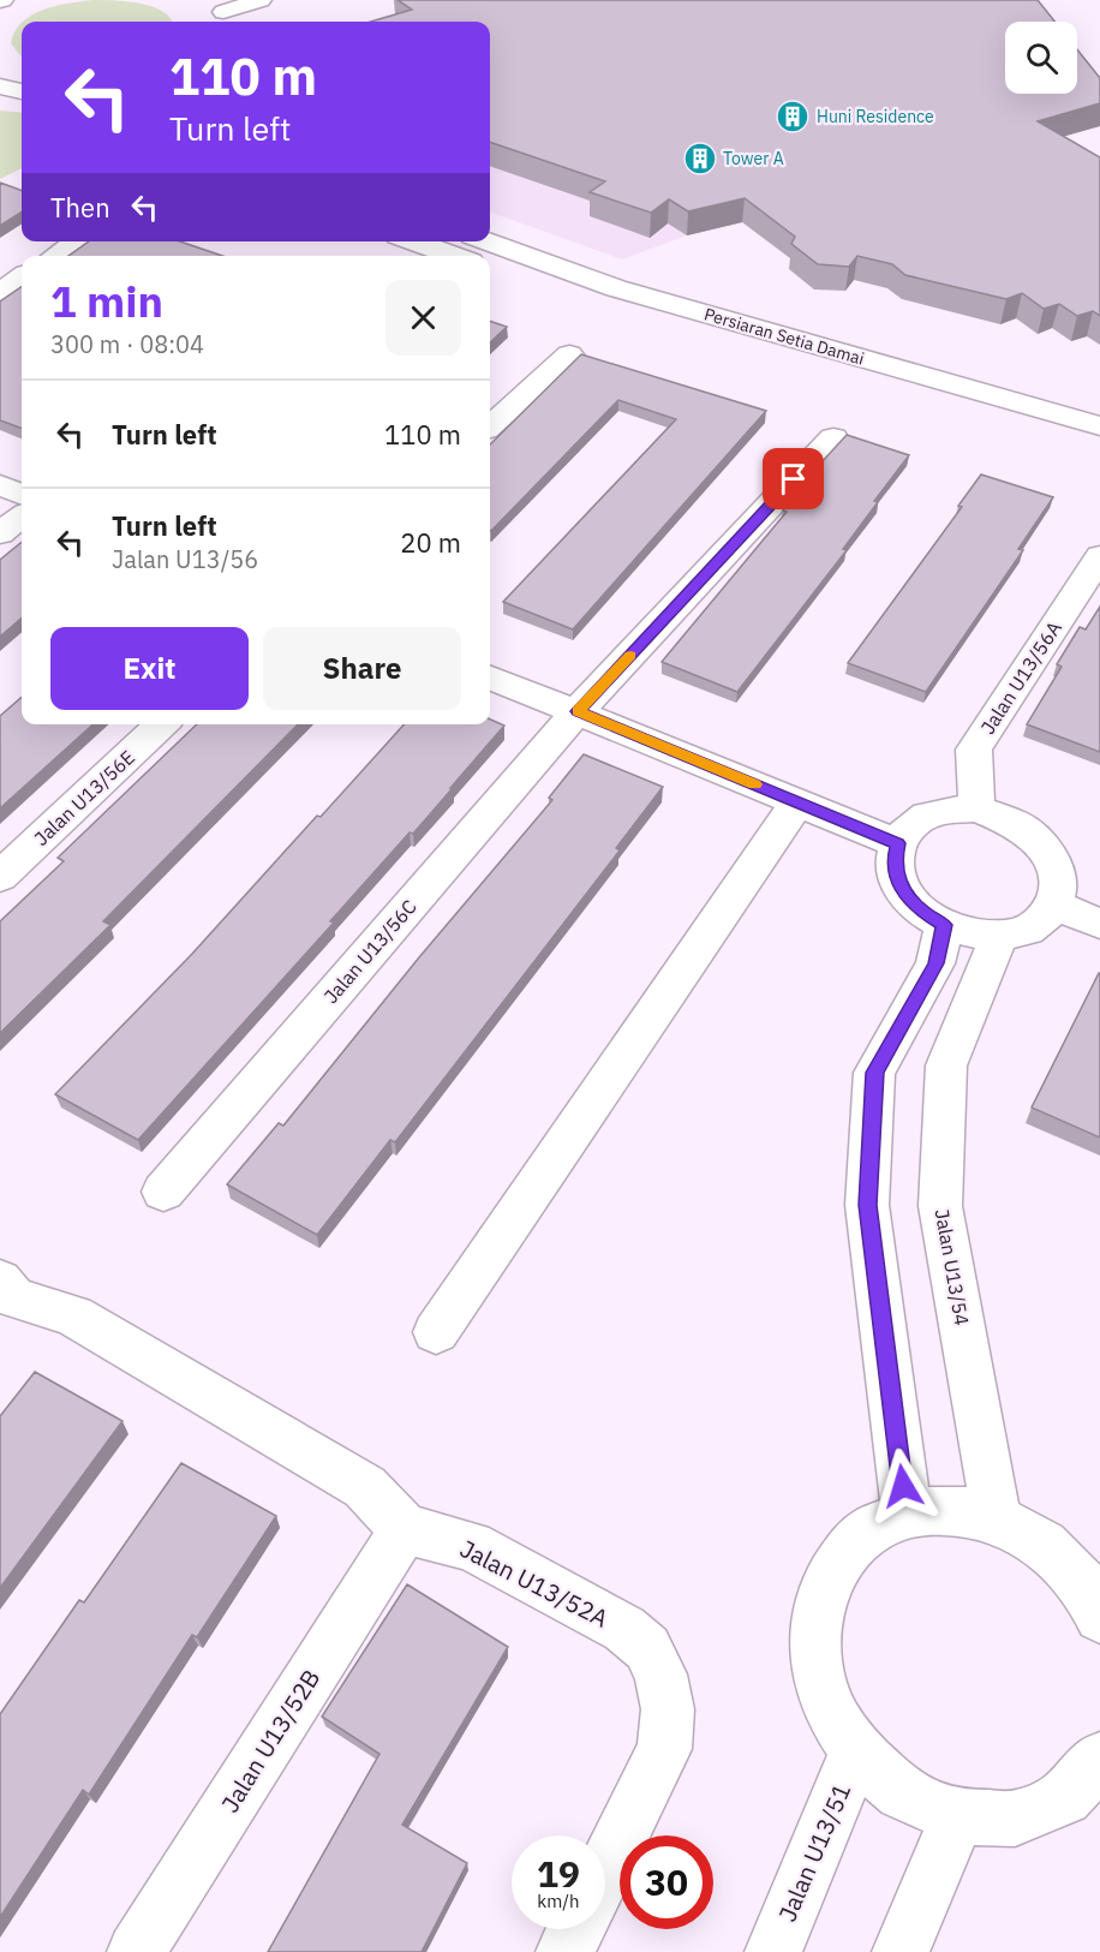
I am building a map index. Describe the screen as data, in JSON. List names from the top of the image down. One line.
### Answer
{"streets":{"street":["Persiaran Setia Damai","Jalan U13/56A","Jalan U13/56E","Jalan U13/56C","Jalan U13/54","Jalan U13/52A","Jalan U13/52B","Jalan U13/51"]},"crossings":[["Jalan U13/56A","Jalan U13/54"],["Jalan U13/52A","Jalan U13/52B"]],"places":{"building":["Huni Residence","Tower A"]},"page":{"turn":["110 m","Turn left"],"then":"Then","heading":["1 min","300 m · 08:04"],"list":[{"name":"Turn left","value":"110 m"},{"name":"Turn left","note":"Jalan U13/56","value":"20 m"}],"buttons":["Exit","Share"],"speed":"19 km/h","limit":"30"}}
